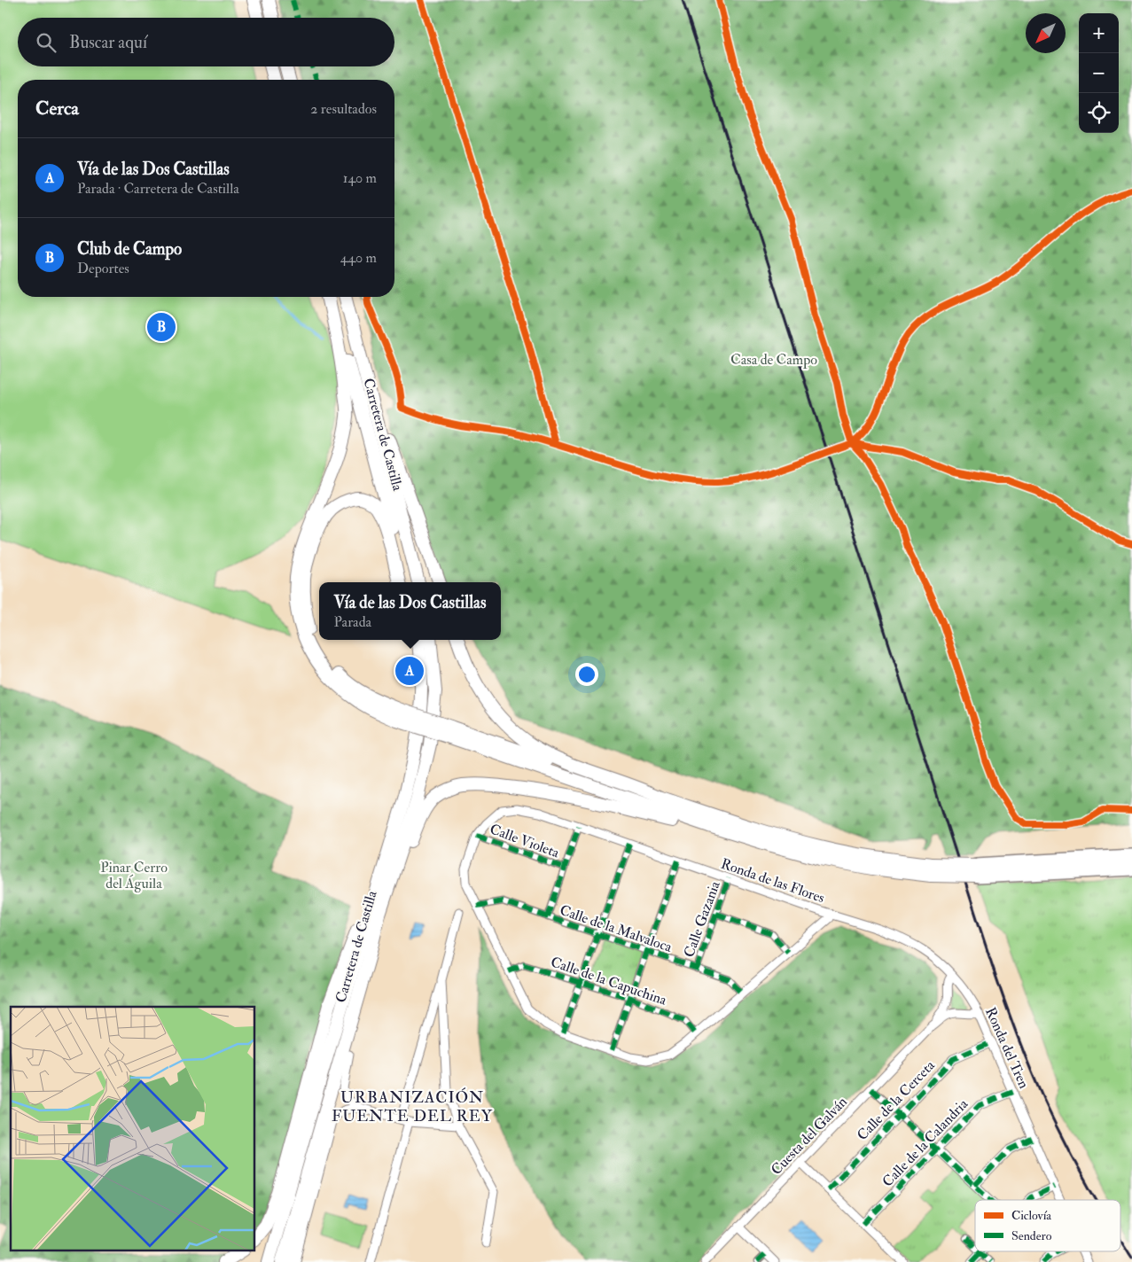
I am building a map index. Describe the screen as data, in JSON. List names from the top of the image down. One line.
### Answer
{"streets":{"highway":["Carretera de Castilla"],"street":["Calle Violeta","Ronda de las Flores","Calle Gazania","Calle de la Malvaloca","Calle de la Capuchina","Ronda del Tren","Calle de la Cerceta","Cuesta del Galván","Calle de la Calandria"]},"crossings":[["Calle Violeta","Ronda de las Flores"],["Ronda de las Flores","Calle Gazania"],["Ronda de las Flores","Calle de la Malvaloca"],["Ronda de las Flores","Calle de la Capuchina"],["Ronda de las Flores","Ronda del Tren"],["Calle Gazania","Calle de la Malvaloca"],["Ronda del Tren","Calle de la Cerceta"],["Ronda del Tren","Cuesta del Galván"],["Ronda del Tren","Calle de la Calandria"]],"districts":["URBANIZACIÓN FUENTE DEL REY"],"parks":["Casa de Campo","Pinar Cerro del Águila"],"legend":["Ciclovía","Sendero"],"north":"bottom left","page":{"map_buttons":["+","−"],"search":"Buscar aquí","heading":["Cerca","2 resultados"],"list":[{"mark":"A","name":"Vía de las Dos Castillas","note":"Parada · Carretera de Castilla","value":"140 m"},{"mark":"B","name":"Club de Campo","note":"Deportes","value":"440 m"}],"pins":["B","A"],"popup":["Vía de las Dos Castillas","Parada"]}}
